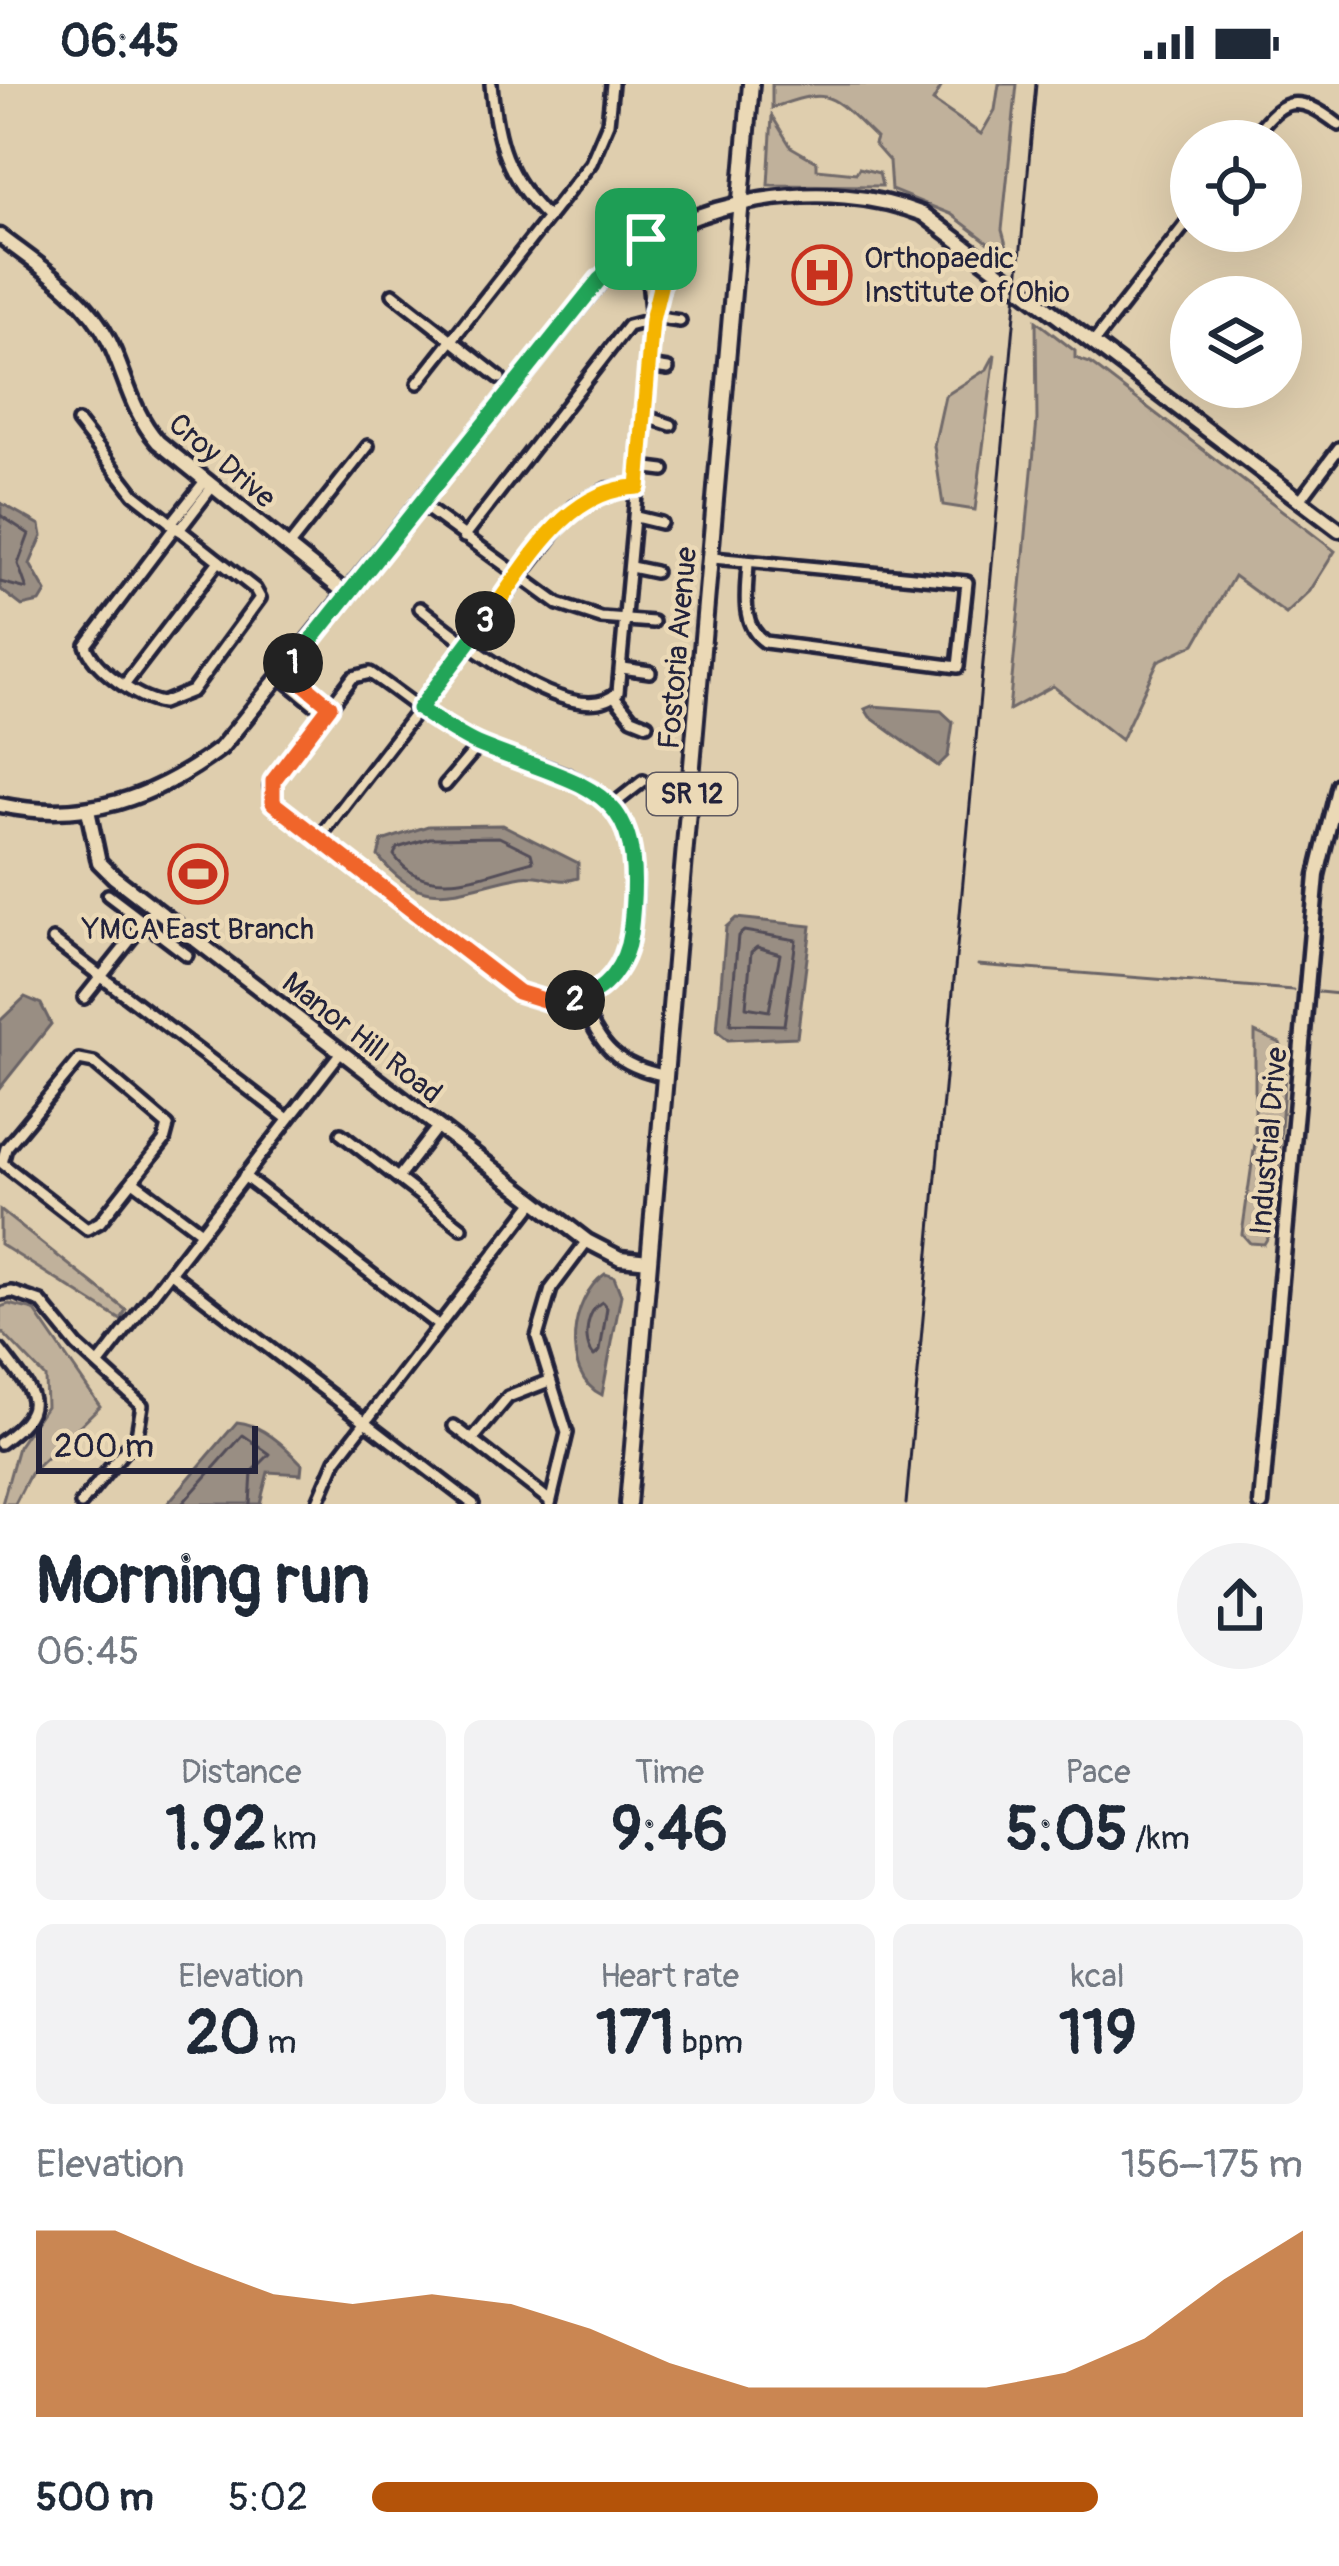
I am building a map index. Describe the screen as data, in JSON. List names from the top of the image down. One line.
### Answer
{"streets":{"main road":["Fostoria Avenue","SR 12"],"street":["Croy Drive","Manor Hill Road","Industrial Drive"]},"crossings":[["Fostoria Avenue","Manor Hill Road"]],"places":{"hospital":["Orthopaedic Institute of Ohio"],"sports":["YMCA East Branch"]},"scale_bar":"200 m","page":{"status":"06:45","pins":["3","1","2"],"scale":"200 m","heading":["Morning run","06:45"],"stats":[["Distance","1.92 km"],["Time","9:46"],["Pace","5:05 /km"],["Elevation","20 m"],["Heart rate","171 bpm"],["kcal","119"]],"chart":["Elevation","156–175 m"],"list":[{"name":"500 m","note":"5:02"}]}}
